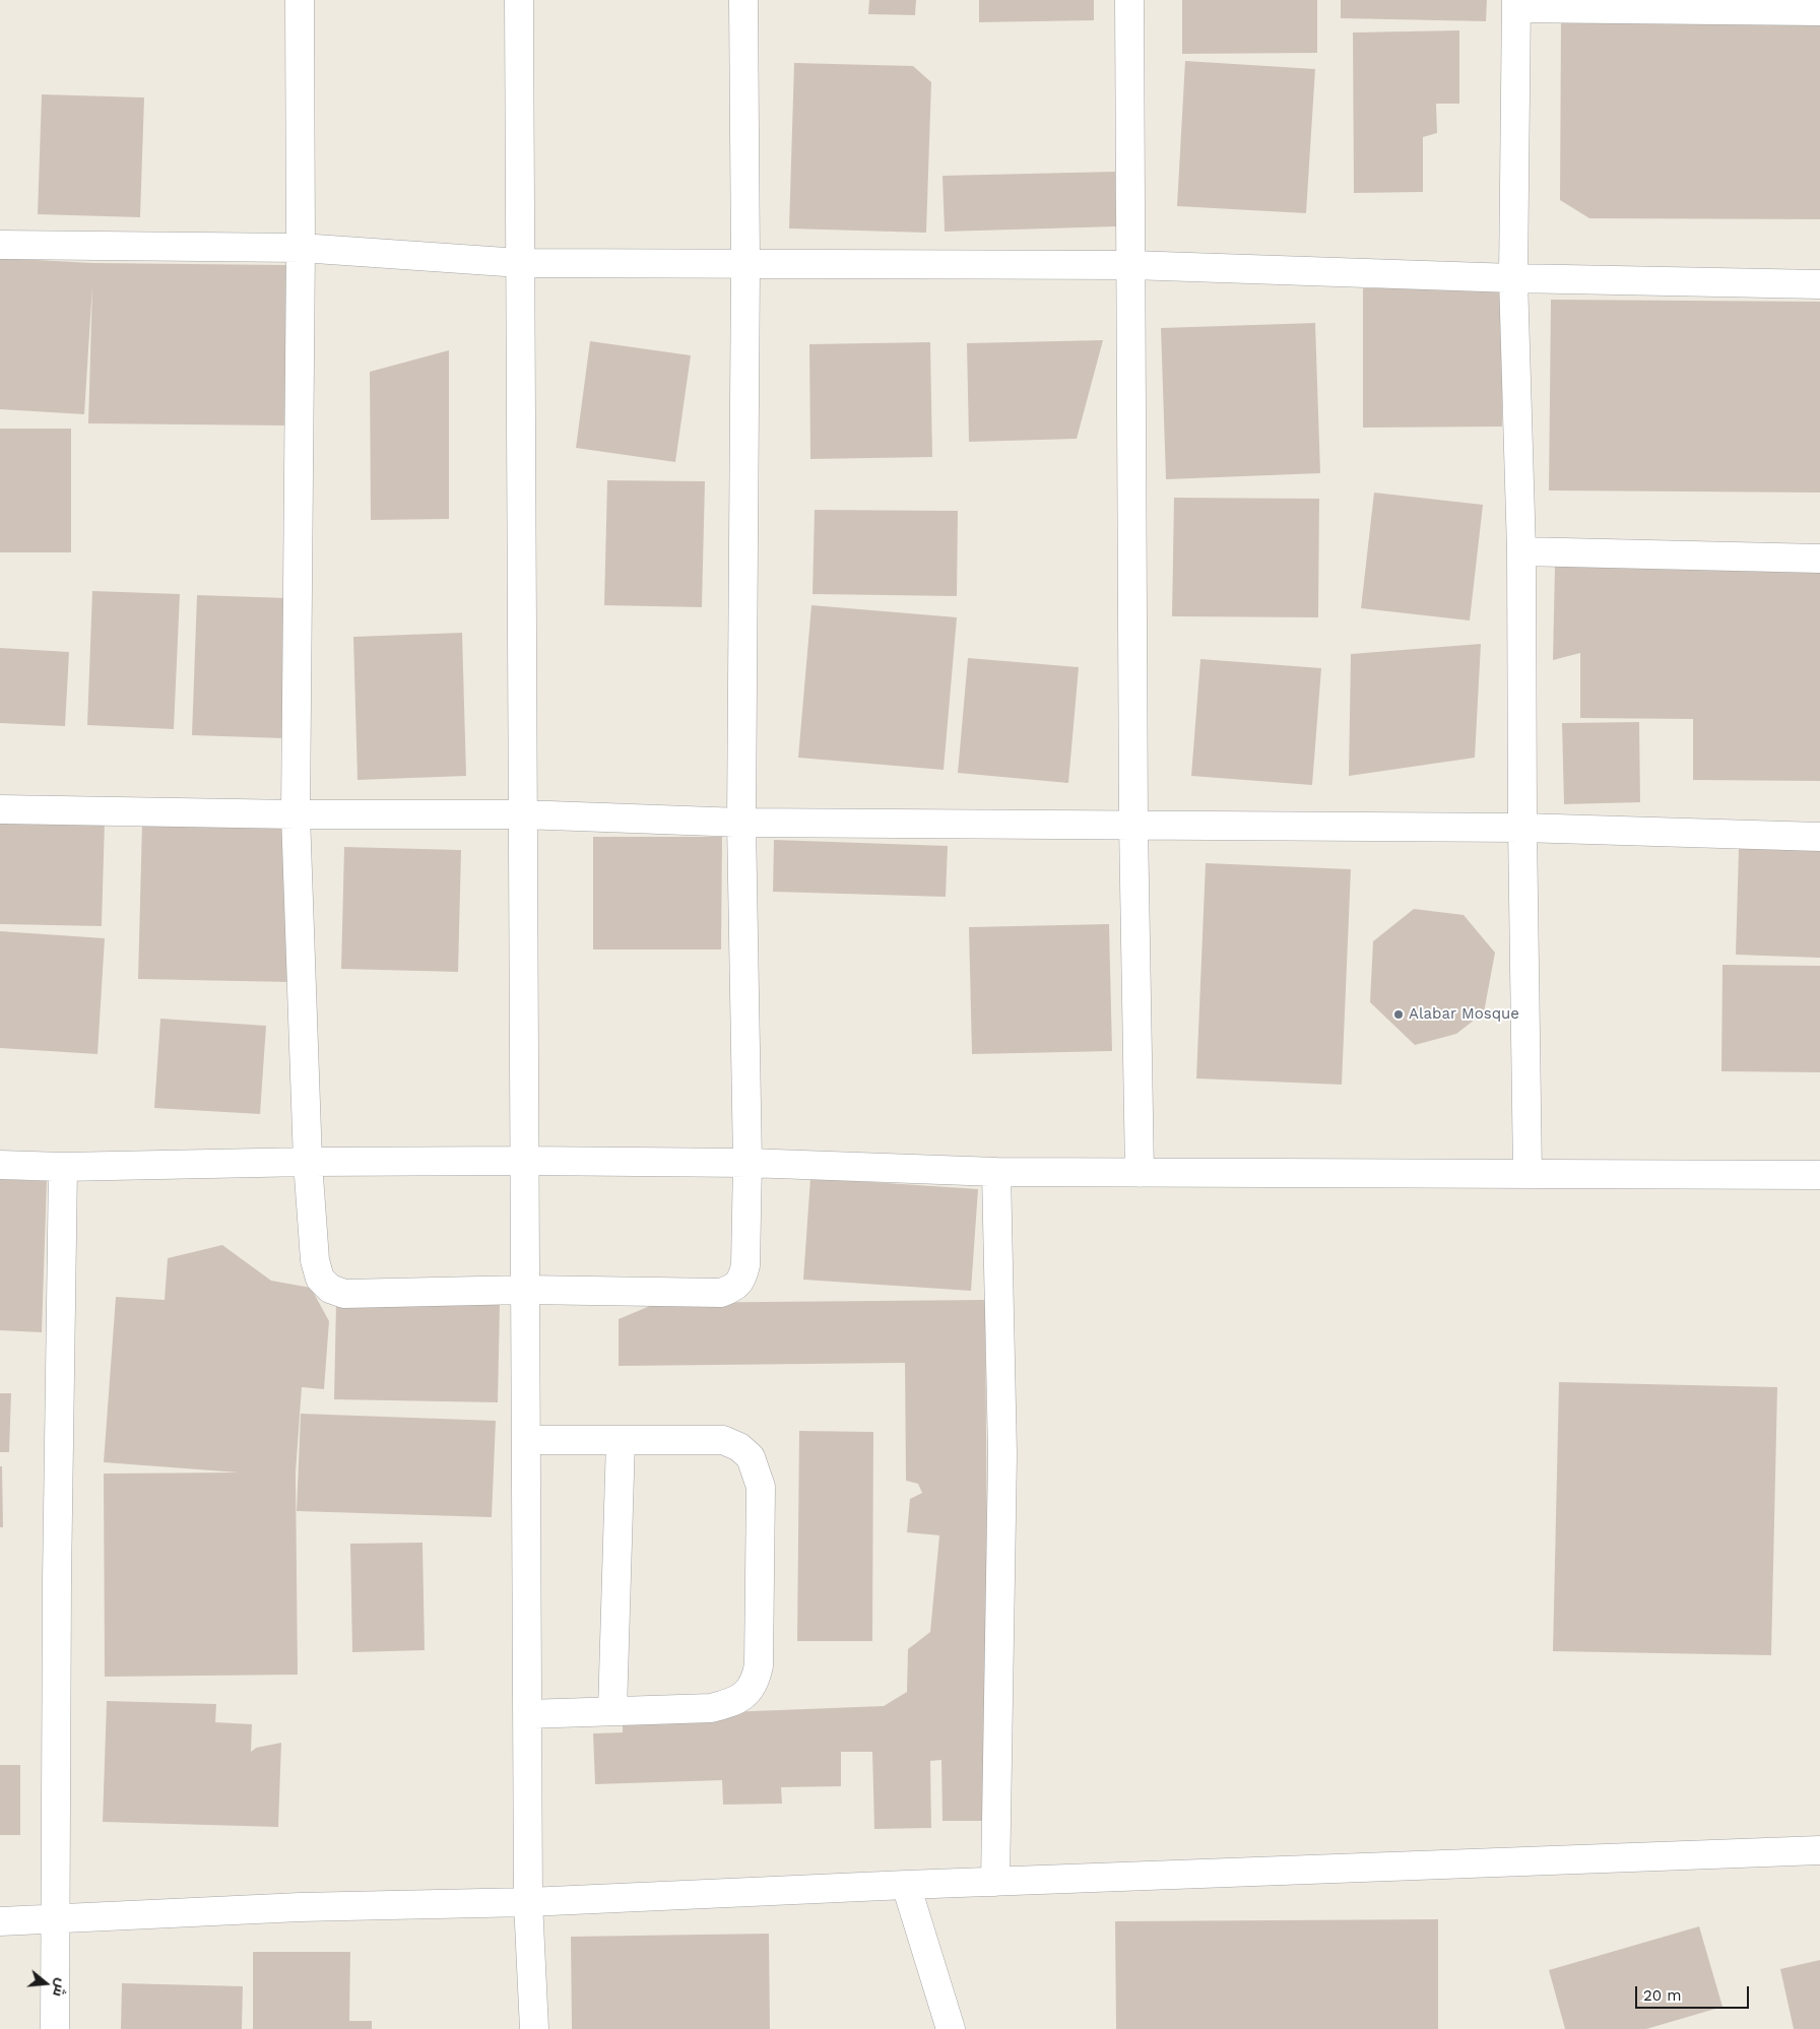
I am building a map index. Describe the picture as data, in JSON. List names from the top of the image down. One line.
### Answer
{"places":["Alabar Mosque"],"scale_bar":"20 m","north":"right"}
